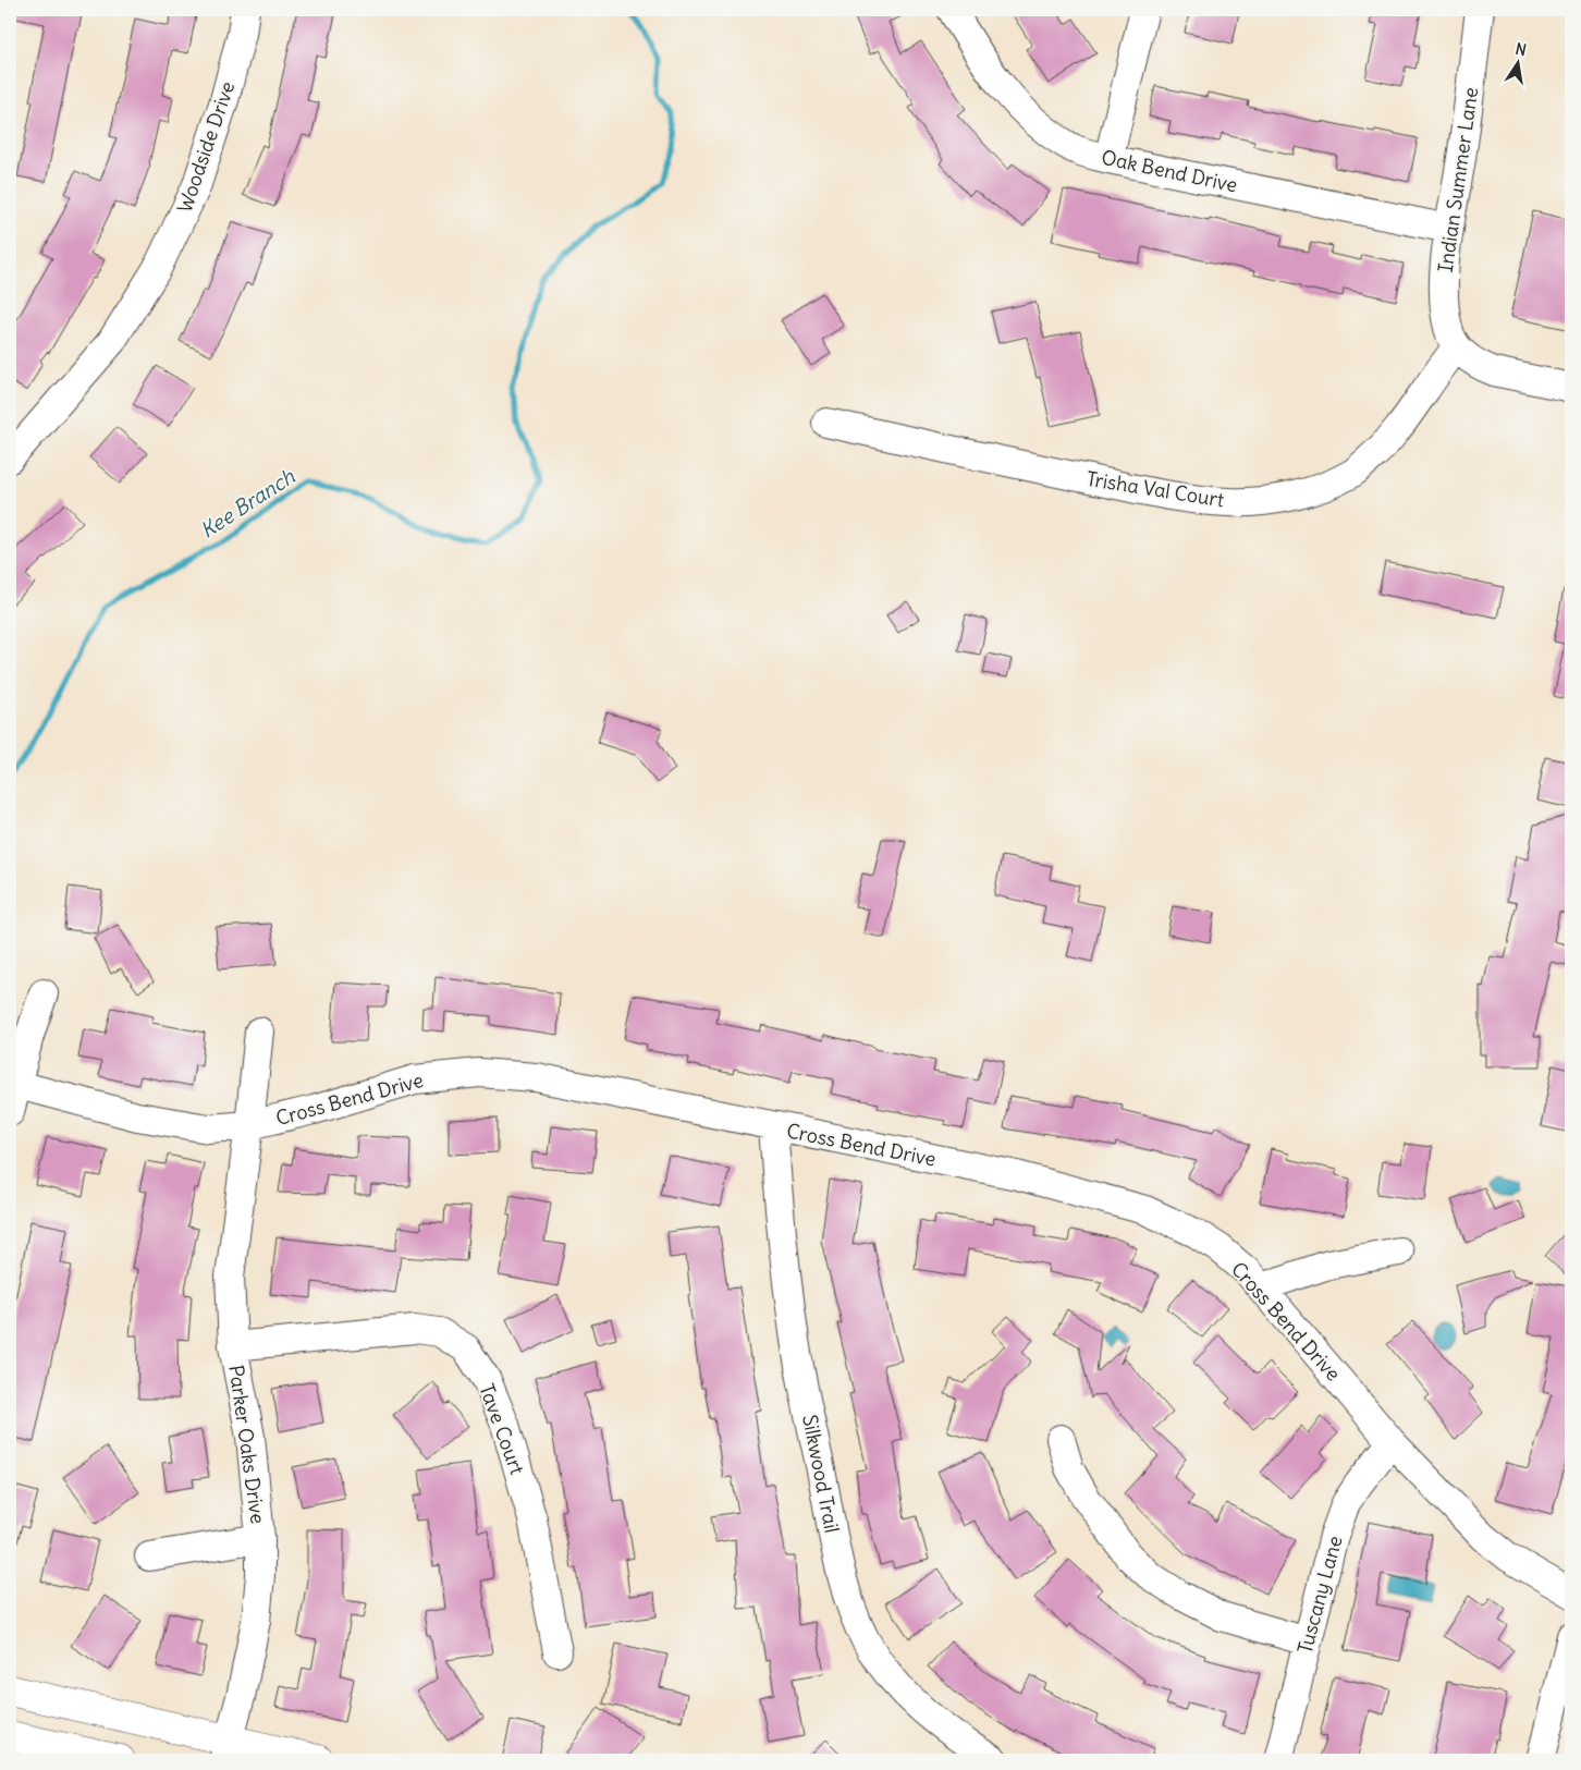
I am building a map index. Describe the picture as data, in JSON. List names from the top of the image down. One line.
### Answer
{"streets":{"street":["Woodside Drive","Oak Bend Drive","Indian Summer Lane","Trisha Val Court","Cross Bend Drive","Tave Court","Parker Oaks Drive","Silkwood Trail","Tuscany Lane"]},"crossings":[["Oak Bend Drive","Indian Summer Lane"],["Indian Summer Lane","Trisha Val Court"],["Cross Bend Drive","Parker Oaks Drive"],["Cross Bend Drive","Silkwood Trail"],["Cross Bend Drive","Tuscany Lane"],["Tave Court","Parker Oaks Drive"]],"water":["Kee Branch"],"north":"top"}
